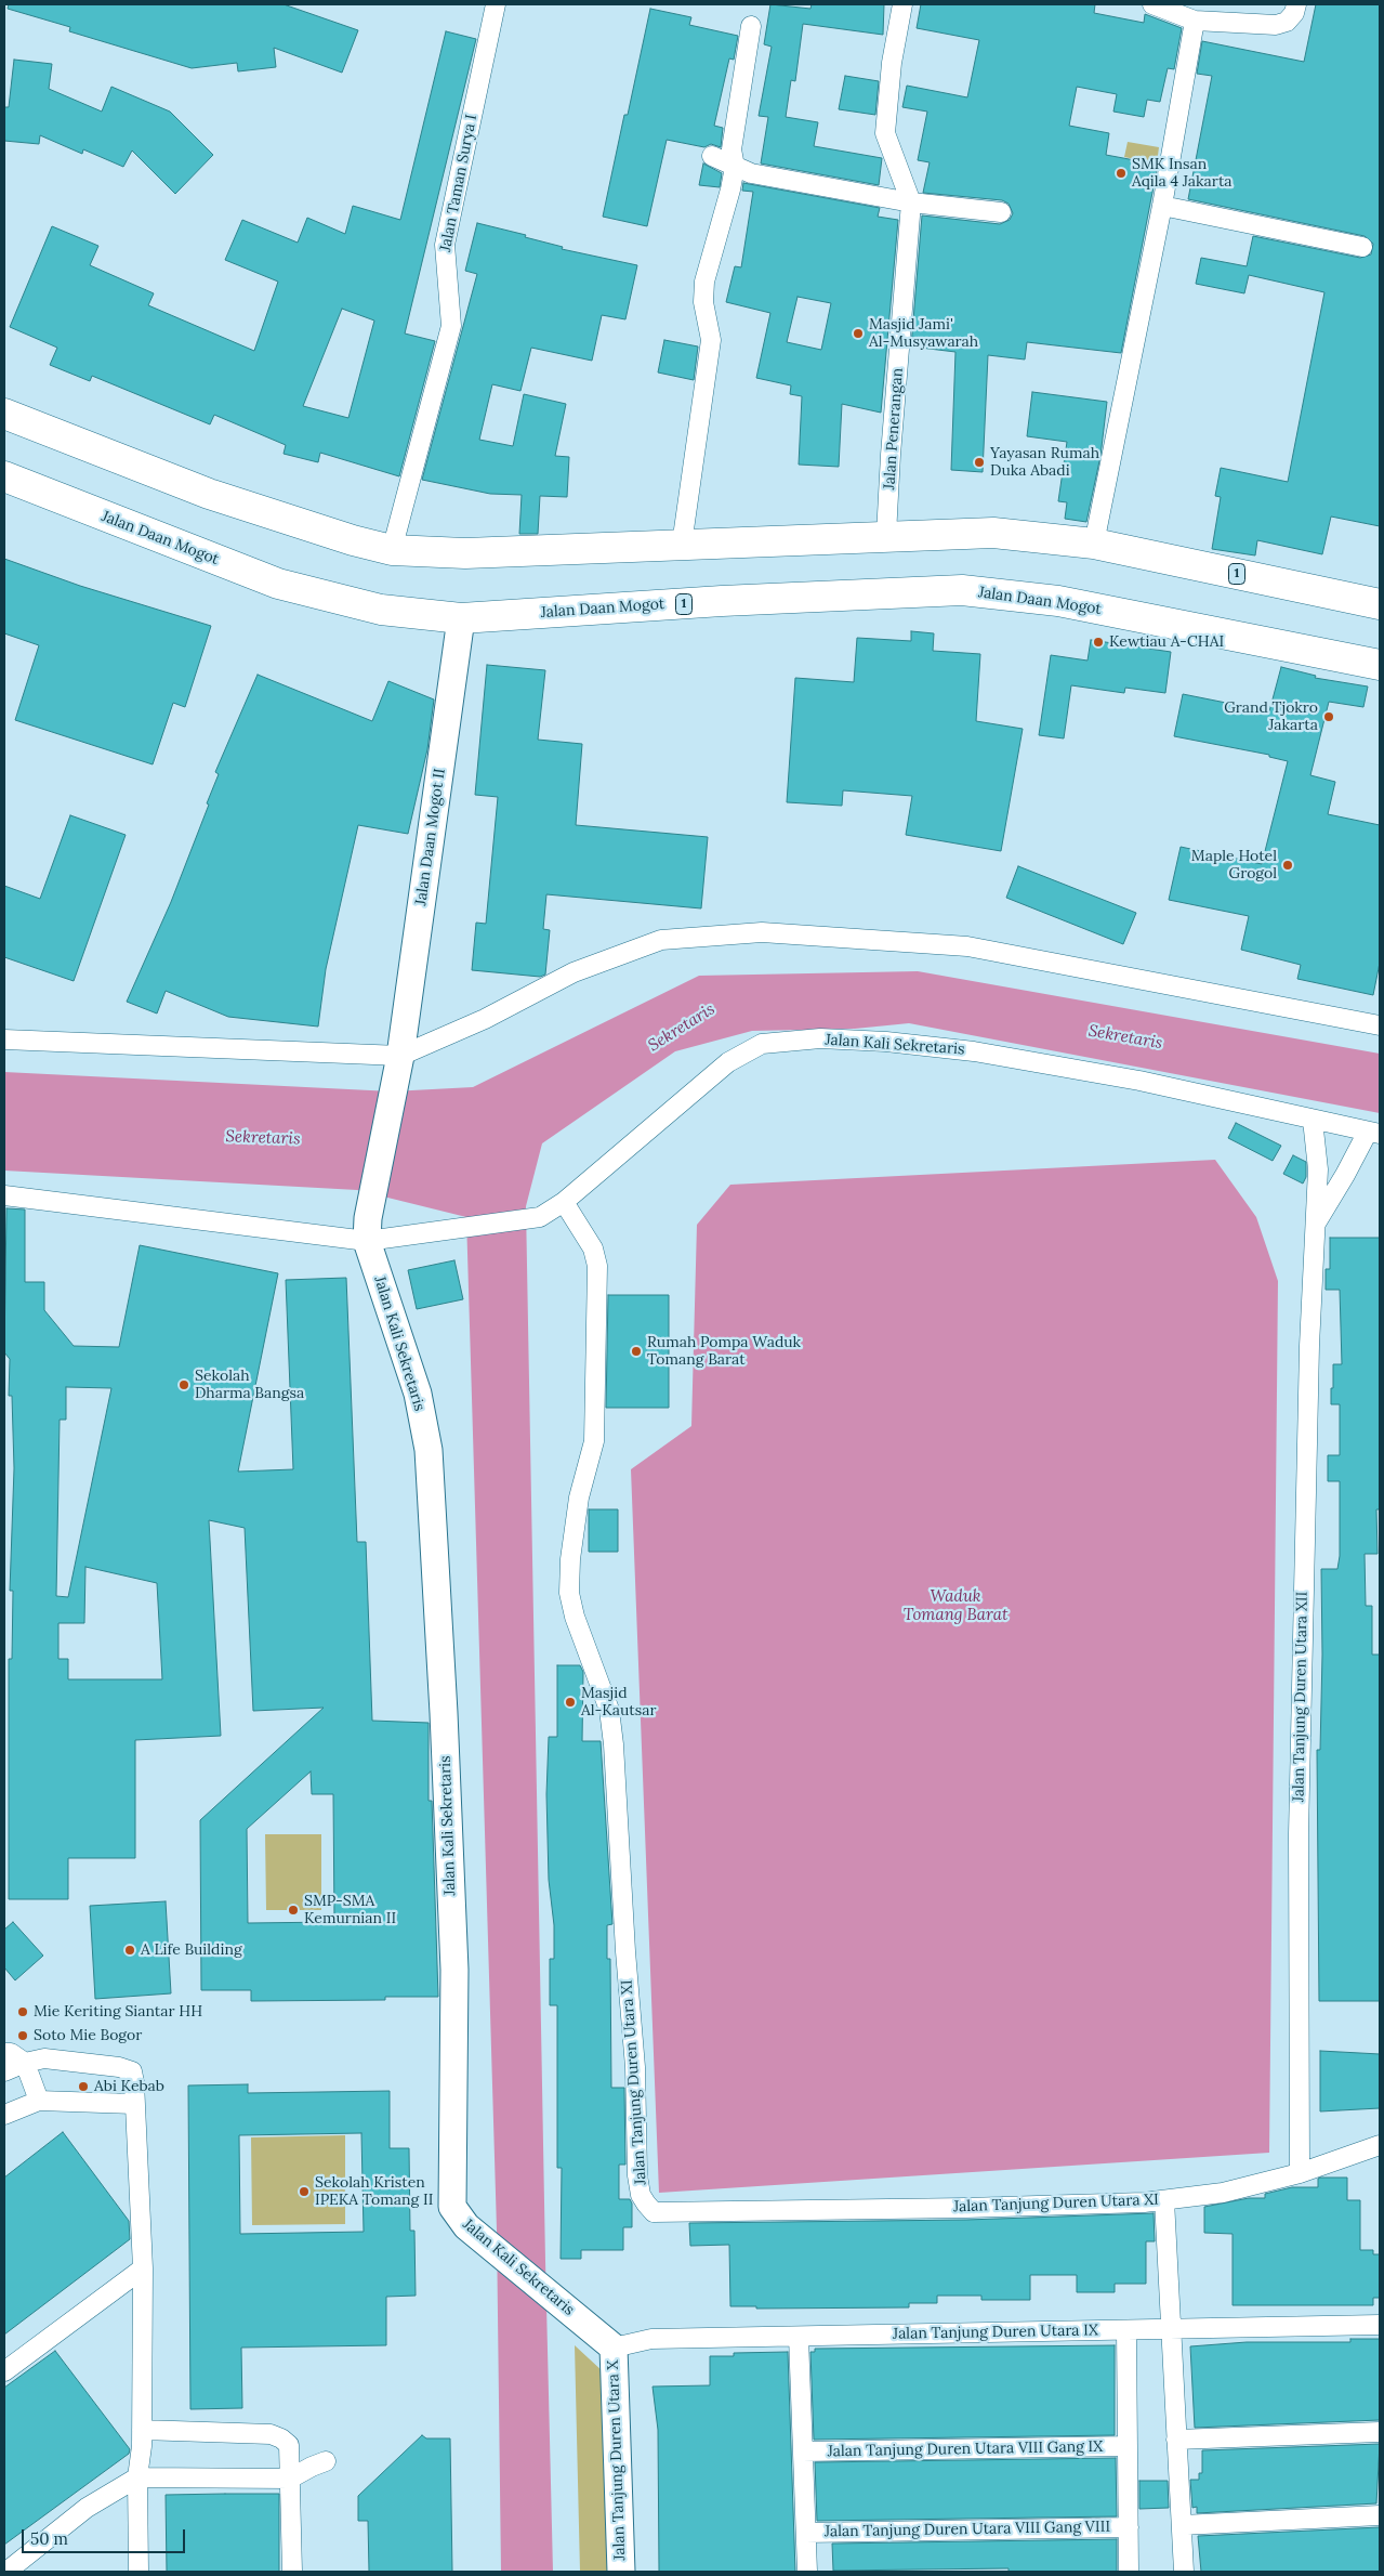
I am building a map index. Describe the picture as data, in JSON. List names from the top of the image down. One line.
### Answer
{"streets":{"highway":["Jalan Daan Mogot","1"],"street":["Jalan Taman Surya I","Jalan Penerangan","Jalan Daan Mogot II","Jalan Kali Sekretaris","Jalan Tanjung Duren Utara XII","Jalan Tanjung Duren Utara XI","Jalan Tanjung Duren Utara IX","Jalan Tanjung Duren Utara VIII Gang IX","Jalan Tanjung Duren Utara X","Jalan Tanjung Duren Utara VIII Gang VIII"]},"crossings":[["Jalan Taman Surya I","1"],["Jalan Penerangan","1"],["Jalan Daan Mogot","Jalan Daan Mogot II"],["Jalan Daan Mogot II","Jalan Kali Sekretaris"],["Jalan Kali Sekretaris","Jalan Tanjung Duren Utara XII"],["Jalan Kali Sekretaris","Jalan Tanjung Duren Utara XI"],["Jalan Kali Sekretaris","Jalan Tanjung Duren Utara IX"],["Jalan Kali Sekretaris","Jalan Tanjung Duren Utara X"],["Jalan Tanjung Duren Utara XII","Jalan Tanjung Duren Utara XI"],["Jalan Tanjung Duren Utara IX","Jalan Tanjung Duren Utara X"]],"water":["Sekretaris","Waduk Tomang Barat"],"places":["SMK Insan Aqila 4 Jakarta","Masjid Jami' Al-Musyawarah","Yayasan Rumah Duka Abadi","Kewtiau A-CHAI","Grand Tjokro Jakarta","Maple Hotel Grogol","Rumah Pompa Waduk Tomang Barat","Sekolah Dharma Bangsa","Masjid Al-Kautsar","SMP-SMA Kemurnian II","A Life Building","Mie Keriting Siantar HH","Soto Mie Bogor","Abi Kebab","Sekolah Kristen IPEKA Tomang II"],"scale_bar":"50 m"}
